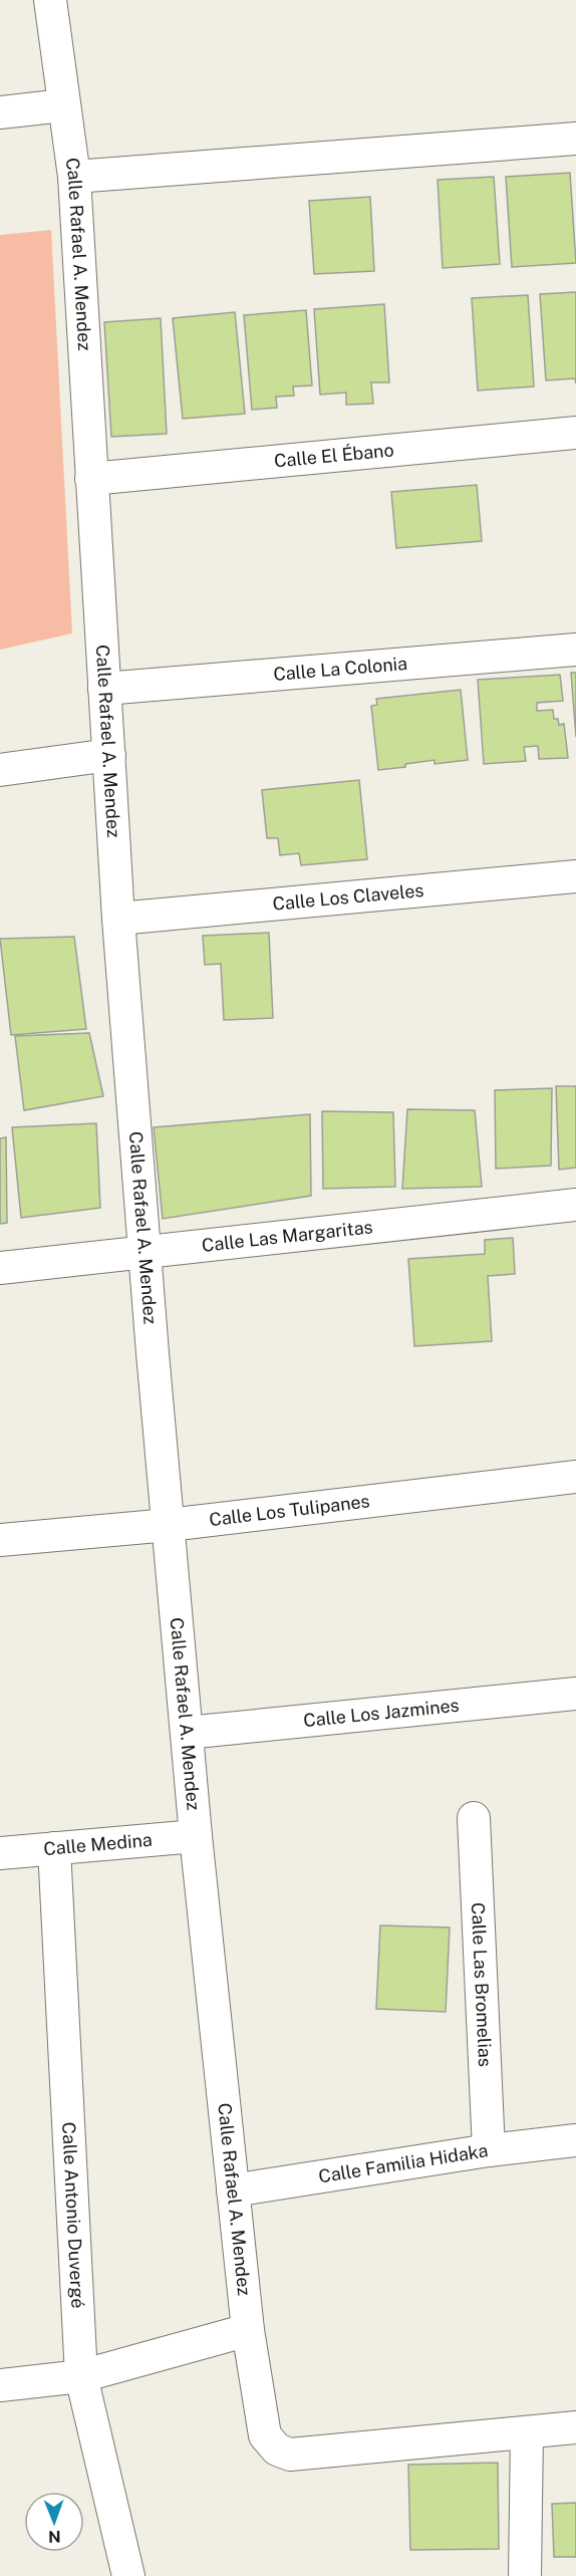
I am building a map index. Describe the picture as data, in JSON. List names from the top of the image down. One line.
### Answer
{"streets":{"street":["Calle Rafael A. Mendez","Calle El Ébano","Calle La Colonia","Calle Los Claveles","Calle Las Margaritas","Calle Los Tulipanes","Calle Los Jazmines","Calle Medina","Calle Las Bromelias","Calle Familia Hidaka","Calle Antonio Duvergé"]},"crossings":[["Calle Rafael A. Mendez","Calle El Ébano"],["Calle Rafael A. Mendez","Calle La Colonia"],["Calle Rafael A. Mendez","Calle Los Claveles"],["Calle Rafael A. Mendez","Calle Las Margaritas"],["Calle Rafael A. Mendez","Calle Los Tulipanes"],["Calle Rafael A. Mendez","Calle Los Jazmines"],["Calle Rafael A. Mendez","Calle Medina"],["Calle Rafael A. Mendez","Calle Familia Hidaka"],["Calle Medina","Calle Antonio Duvergé"],["Calle Las Bromelias","Calle Familia Hidaka"]],"north":"bottom"}
